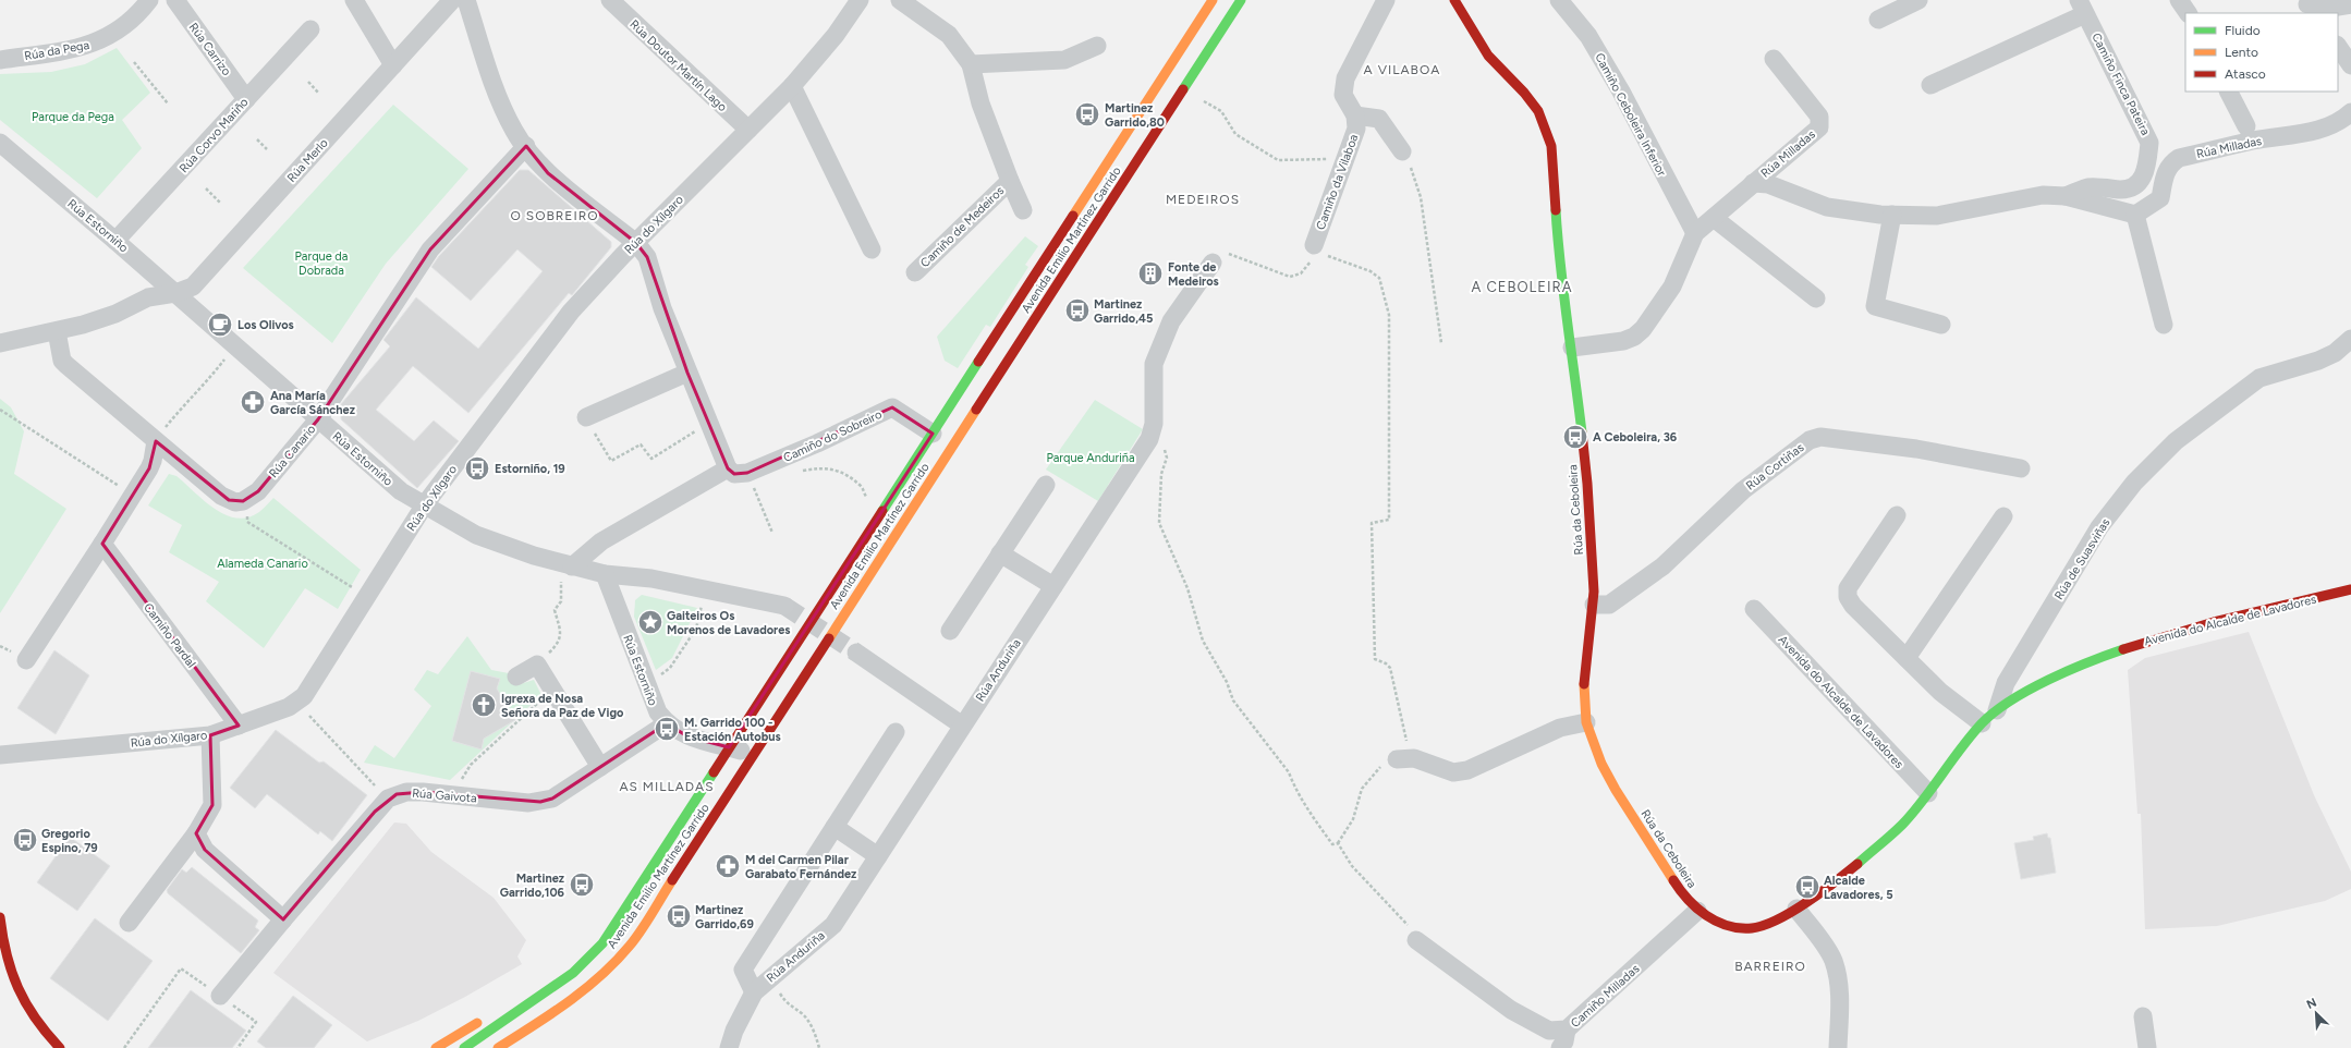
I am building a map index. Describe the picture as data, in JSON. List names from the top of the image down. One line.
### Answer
{"streets":{"main road":["Avenida Emilio Martínez Garrido","Rúa da Ceboleira","Avenida do Alcalde de Lavadores"],"street":["Rúa Carrizo","Rúa da Pega","Rúa Doutor Martín Lago","Camiño Finca Pateira","Camiño Ceboleira Inferior","Rúa Corvo Mariño","Rúa Milladas","Rúa Merlo","Camiño da Vilaboa","Rúa do Xílgaro","Rúa Estorniño","Camiño de Medeiros","Camiño do Sobreiro","Rúa Canario","Rúa Cortiñas","Rúa de Suasviñas","Camiño Pardal","Rúa Anduriña","Rúa Gaivota","Camiño Milladas"]},"crossings":[["Rúa Carrizo","Rúa Corvo Mariño"],["Rúa Doutor Martín Lago","Rúa do Xílgaro"],["Camiño Finca Pateira","Rúa Milladas"],["Camiño Ceboleira Inferior","Rúa Milladas"],["Rúa Corvo Mariño","Rúa Estorniño"],["Rúa Milladas","Rúa da Ceboleira"],["Rúa Merlo","Rúa Estorniño"],["Rúa Merlo","Rúa Canario"],["Rúa do Xílgaro","Rúa Estorniño"],["Rúa do Xílgaro","Camiño Pardal"],["Rúa Estorniño","Avenida Emilio Martínez Garrido"],["Rúa Estorniño","Rúa Canario"],["Rúa Estorniño","Rúa Gaivota"],["Avenida Emilio Martínez Garrido","Camiño do Sobreiro"],["Rúa Cortiñas","Rúa da Ceboleira"],["Rúa da Ceboleira","Avenida do Alcalde de Lavadores"],["Rúa da Ceboleira","Camiño Milladas"],["Rúa de Suasviñas","Avenida do Alcalde de Lavadores"]],"districts":["A VILABOA","MEDEIROS","O SOBREIRO","A CEBOLEIRA","AS MILLADAS","BARREIRO"],"parks":["Parque da Pega","Parque da Dobrada","Parque Anduriña","Alameda Canario"],"places":{"bus stop":["Martinez Garrido,80","Martinez Garrido,45","A Ceboleira, 36","Estorniño, 19","M. Garrido 100 - Estación Autobus","Gregorio Espino, 79","Martinez Garrido,106","Alcalde Lavadores, 5","Martinez Garrido,69"],"building":["Fonte de Medeiros"],"cafe":["Los Olivos"],"pharmacy":["Ana María García Sánchez","M del Carmen Pilar Garabato Fernández"],"place":["Gaiteiros Os Morenos de Lavadores"],"church":["Igrexa de Nosa Señora da Paz de Vigo"]},"legend":["Fluido","Lento","Atasco"],"north":"top left"}
